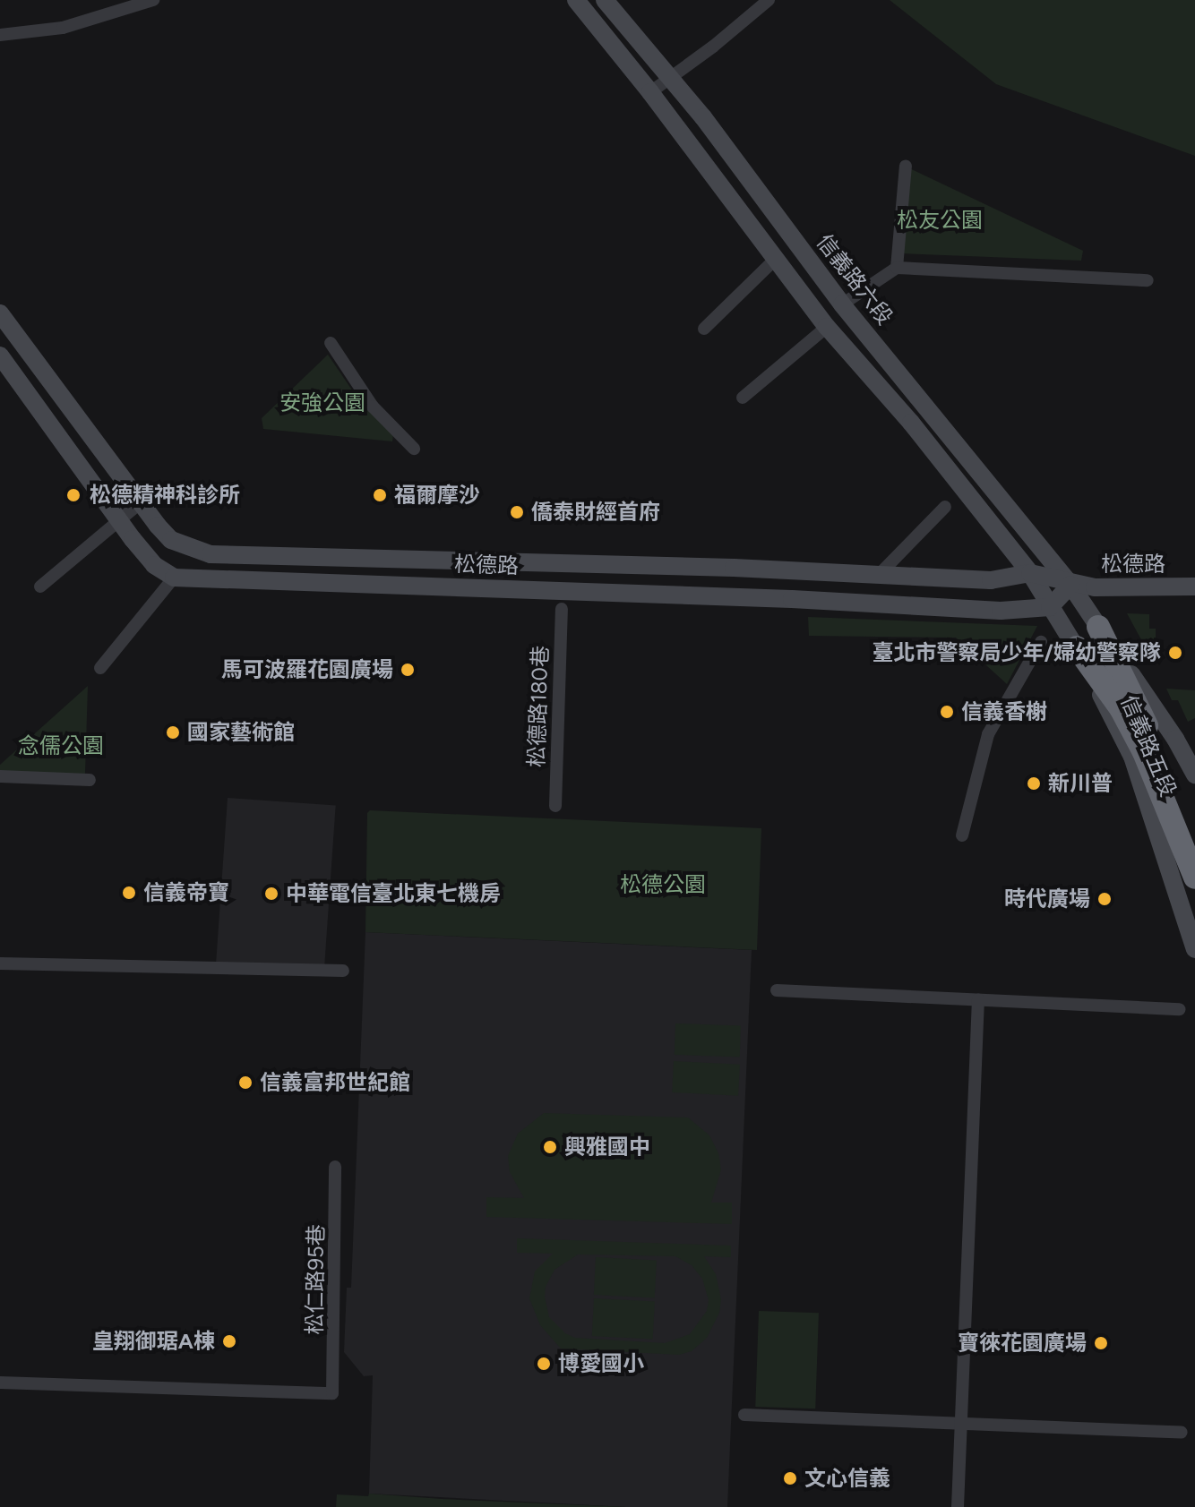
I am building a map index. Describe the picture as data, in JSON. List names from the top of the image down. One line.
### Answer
{"streets":{"main road":["信義路六段","松德路","信義路五段"],"street":["松德路180巷","松仁路95巷"]},"crossings":[["信義路六段","松德路"],["信義路六段","信義路五段"],["松德路","信義路五段"]],"parks":["松友公園","安強公園","念儒公園","松德公園"],"places":["松德精神科診所","福爾摩沙","僑泰財經首府","臺北市警察局少年/婦幼警察隊","馬可波羅花園廣場","信義香榭","國家藝術館","新川普","信義帝寶","中華電信臺北東七機房","時代廣場","信義富邦世紀館","興雅國中","皇翔御琚A棟","寶徠花園廣場","博愛國小","文心信義"]}
